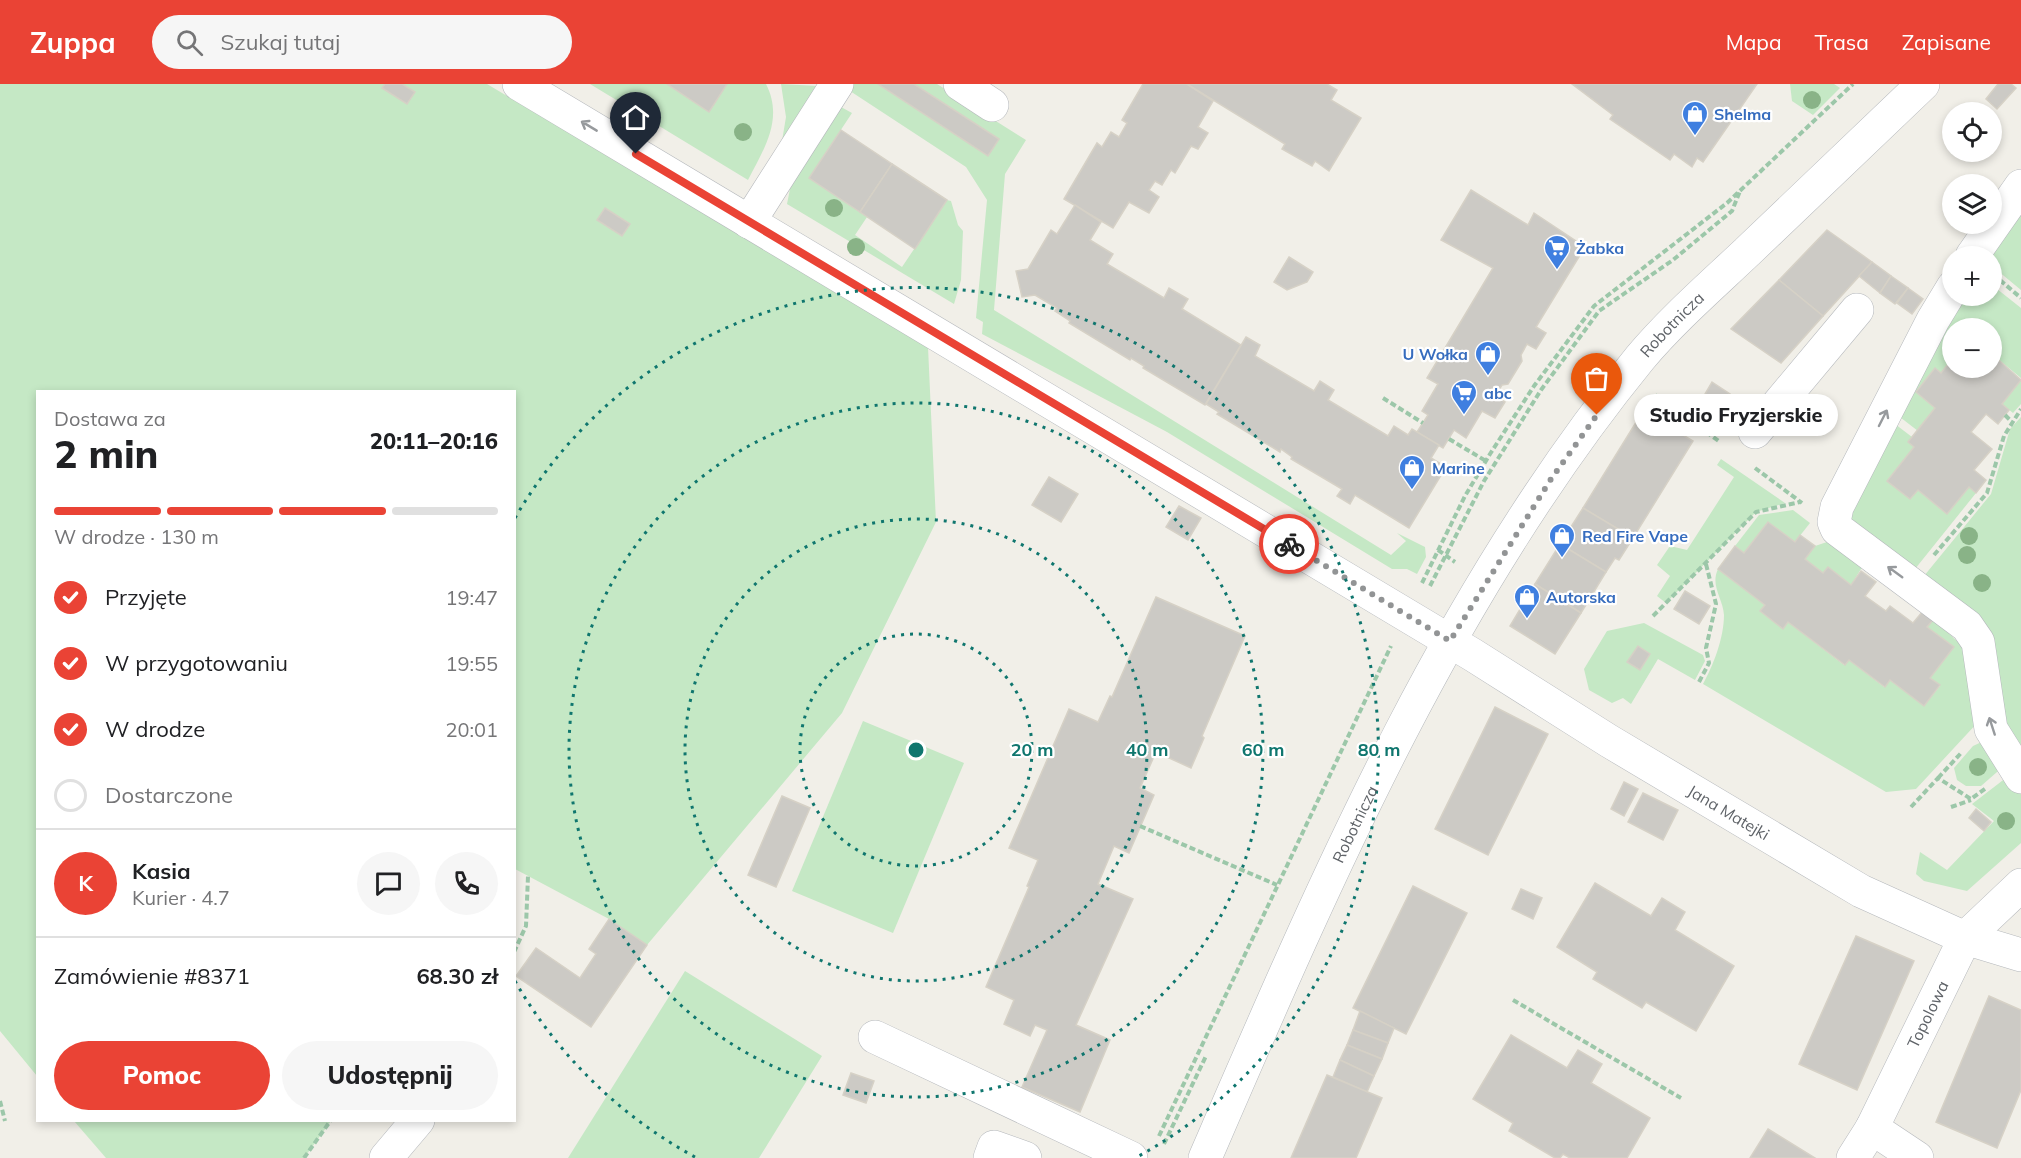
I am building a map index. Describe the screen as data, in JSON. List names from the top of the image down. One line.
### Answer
{"streets":{"street":["Robotnicza","Jana Matejki","Topolowa"]},"crossings":[["Robotnicza","Jana Matejki"],["Jana Matejki","Topolowa"]],"places":{"shop":["Shelma","U Wołka","Marine","Red Fire Vape","Autorska"],"supermarket":["Żabka","abc"],"other":["Studio Fryzjerskie"]},"page":{"header":"Zuppa","search":"Szukaj tutaj","nav":["Mapa","Trasa","Zapisane"],"map_buttons":["+","−"],"heading":["2 min","Dostawa za","20:11–20:16"],"panel":["Kasia","Kurier · 4.7","Zamówienie #8371","68.30 zł"],"bubble":"Studio Fryzjerskie","bar":"W drodze · 130 m","list":[["Przyjęte","19:47"],["W przygotowaniu","19:55"],["W drodze","20:01"],"Dostarczone"],"round":"K","buttons":["Pomoc","Udostępnij"]},"rings":["20 m","40 m","60 m","80 m"]}
